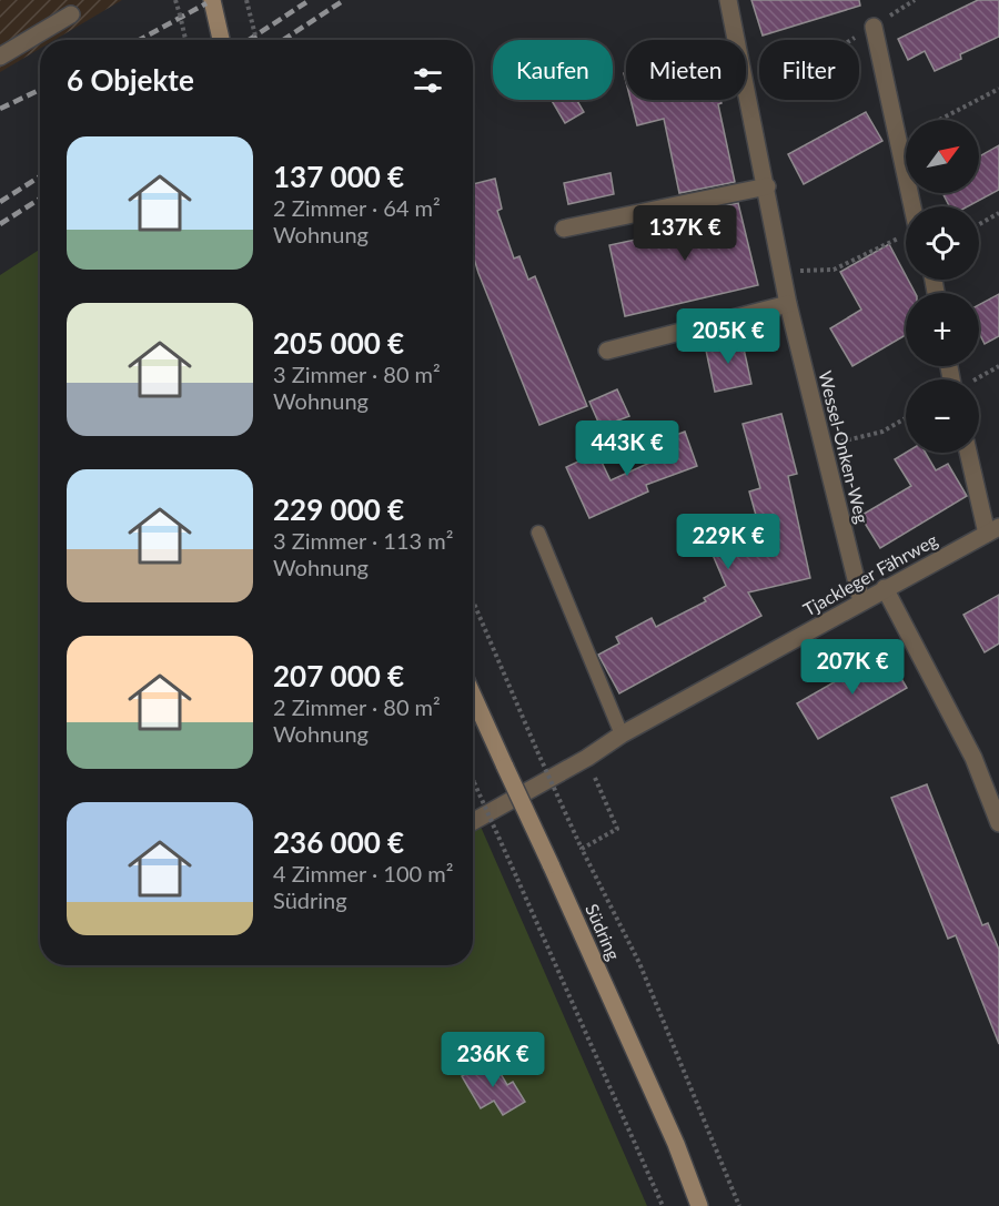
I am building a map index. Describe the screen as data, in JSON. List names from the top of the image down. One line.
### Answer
{"streets":{"main road":["Südring"],"street":["Wessel-Onken-Weg","Tjackleger Fährweg"]},"crossings":[["Wessel-Onken-Weg","Tjackleger Fährweg"]],"north":"top right","page":{"chip":["Kaufen","Mieten","Filter"],"heading":"6 Objekte","map_buttons":["+","−"],"list":[{"name":"137 000 €","note":"2 Zimmer · 64 m² · Wohnung"},{"name":"205 000 €","note":"3 Zimmer · 80 m² · Wohnung"},{"name":"229 000 €","note":"3 Zimmer · 113 m² · Wohnung"},{"name":"207 000 €","note":"2 Zimmer · 80 m² · Wohnung"},{"name":"236 000 €","note":"4 Zimmer · 100 m² · Südring"}],"price":["137K €","205K €","443K €","229K €","207K €","236K €"]}}
